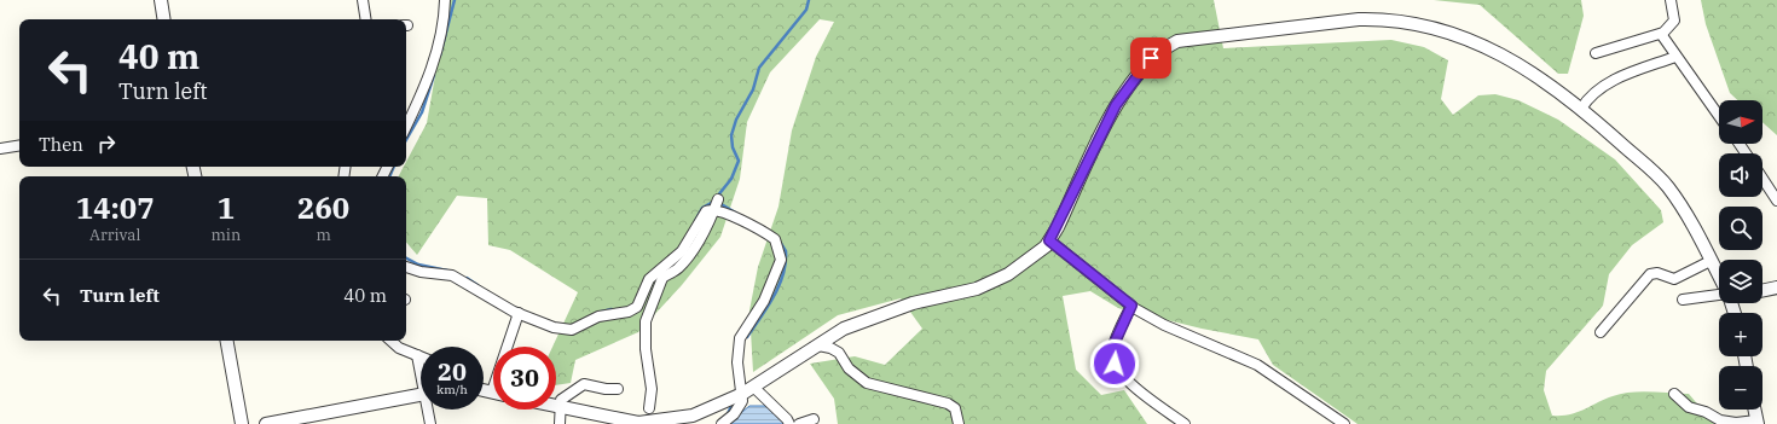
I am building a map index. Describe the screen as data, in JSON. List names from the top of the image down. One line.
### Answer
{"north":"right","page":{"turn":["40 m","Turn left"],"map_buttons":["+","−"],"then":"Then","eta":["14:07","Arrival","1","min","260","m"],"list":[{"name":"Turn left","value":"40 m"}],"speed":"20 km/h","limit":"30"}}
